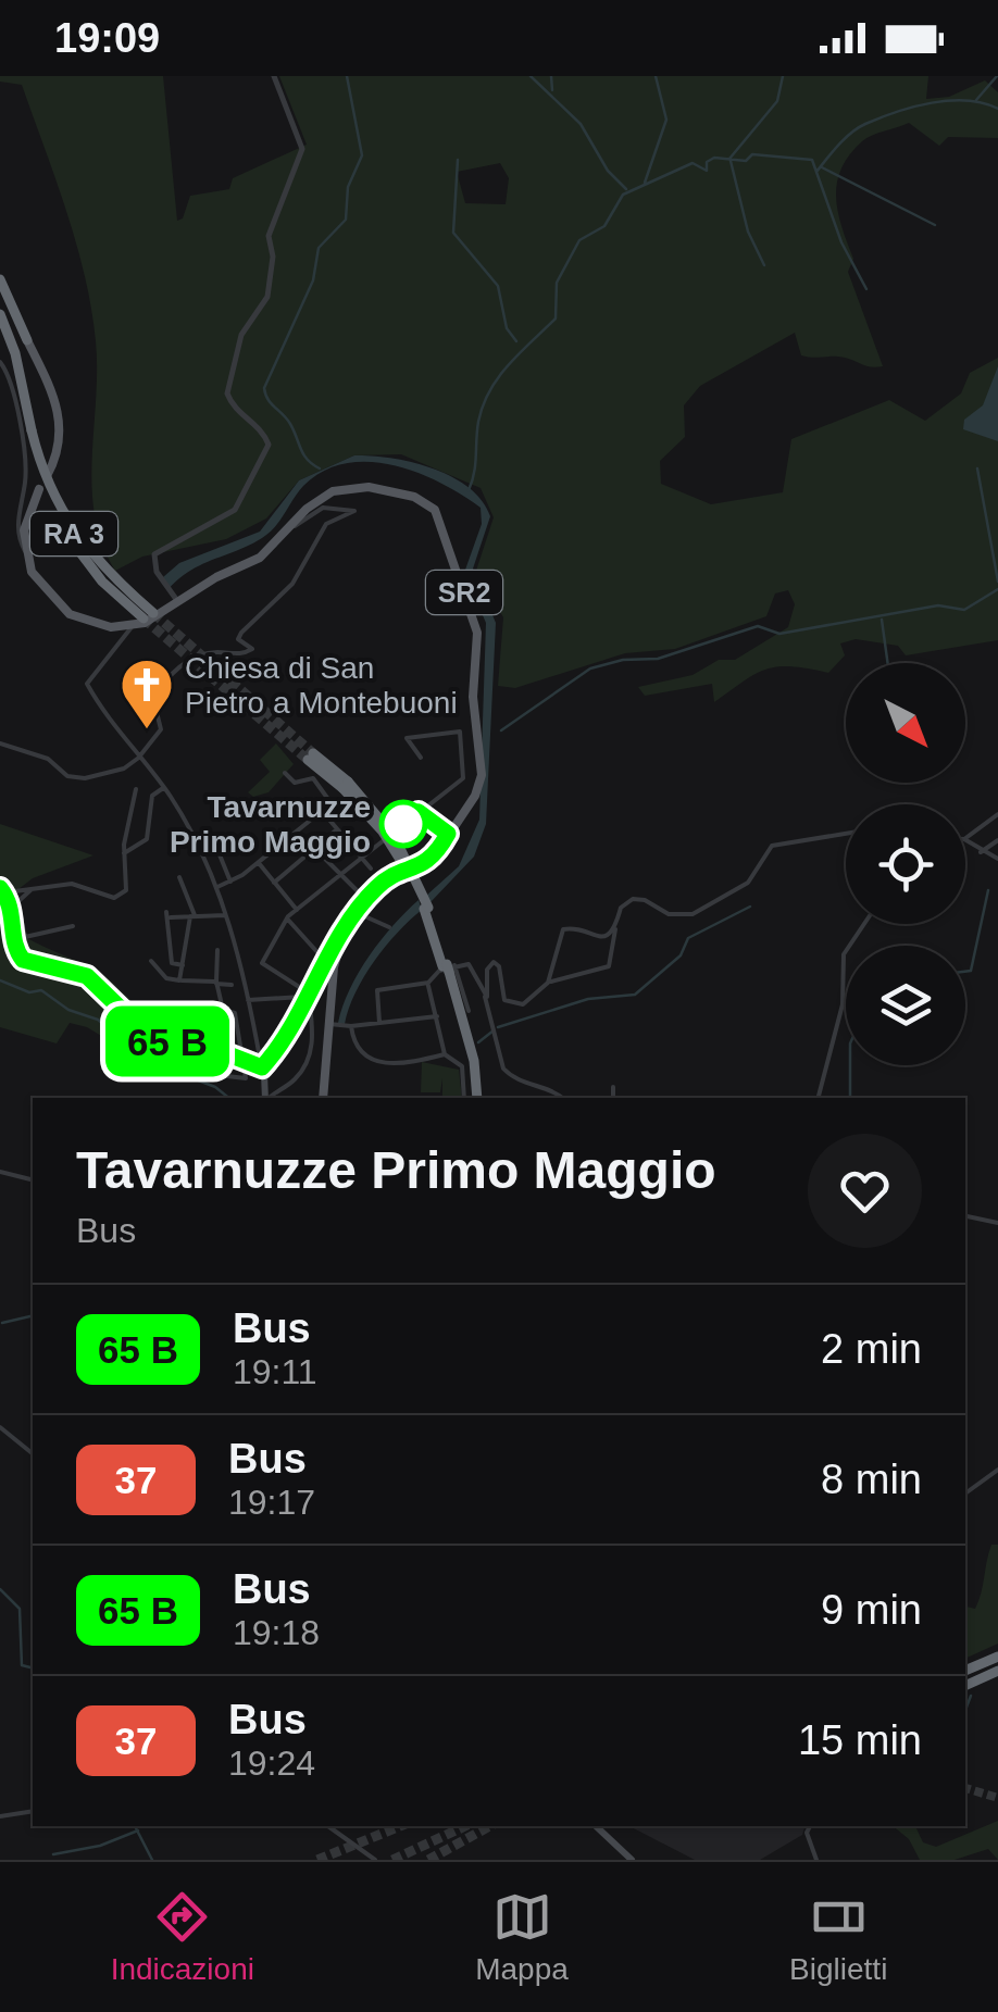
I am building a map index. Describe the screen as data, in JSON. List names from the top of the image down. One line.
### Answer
{"streets":{"highway":["RA 3"],"main road":["SR2"]},"places":{"church":["Chiesa di San Pietro a Montebuoni"],"other":["Tavarnuzze Primo Maggio"]},"north":"bottom right","page":{"status":"19:09","on_map":"65 B","heading":["Tavarnuzze Primo Maggio","Bus"],"list":[{"mark":"65 B","name":"Bus","note":"19:11","value":"2 min"},{"mark":"37","name":"Bus","note":"19:17","value":"8 min"},{"mark":"65 B","name":"Bus","note":"19:18","value":"9 min"},{"mark":"37","name":"Bus","note":"19:24","value":"15 min"}],"tabs":["Indicazioni","Mappa","Biglietti"]}}
